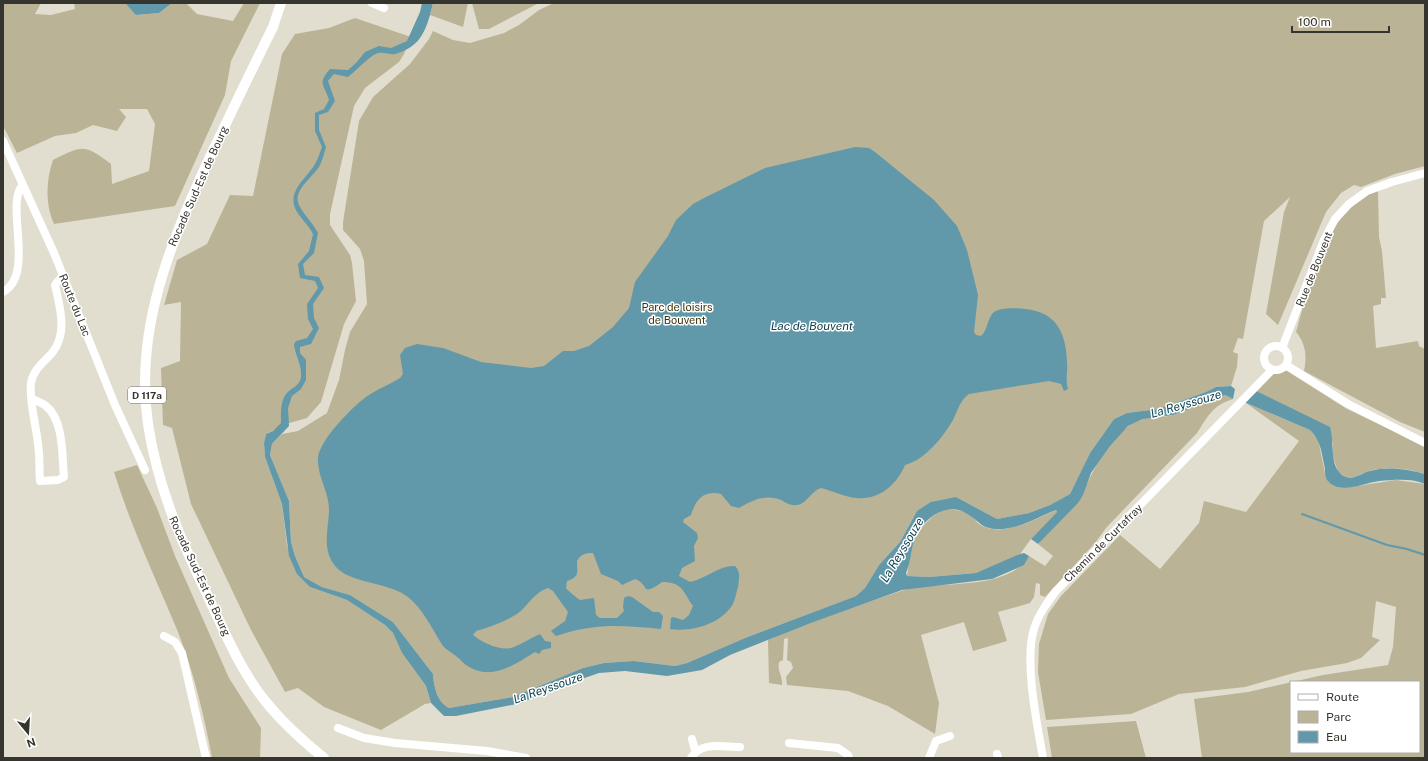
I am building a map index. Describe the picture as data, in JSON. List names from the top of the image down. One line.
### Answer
{"streets":{"main road":["Rocade Sud-Est de Bourg","D 117a"],"street":["Rue de Bouvent","Route du Lac","Chemin de Curtafray"]},"crossings":[["Rue de Bouvent","Chemin de Curtafray"]],"water":["Lac de Bouvent","La Reyssouze"],"parks":["Parc de loisirs de Bouvent"],"legend":["Route","Parc","Eau"],"scale_bar":"100 m","north":"bottom"}
